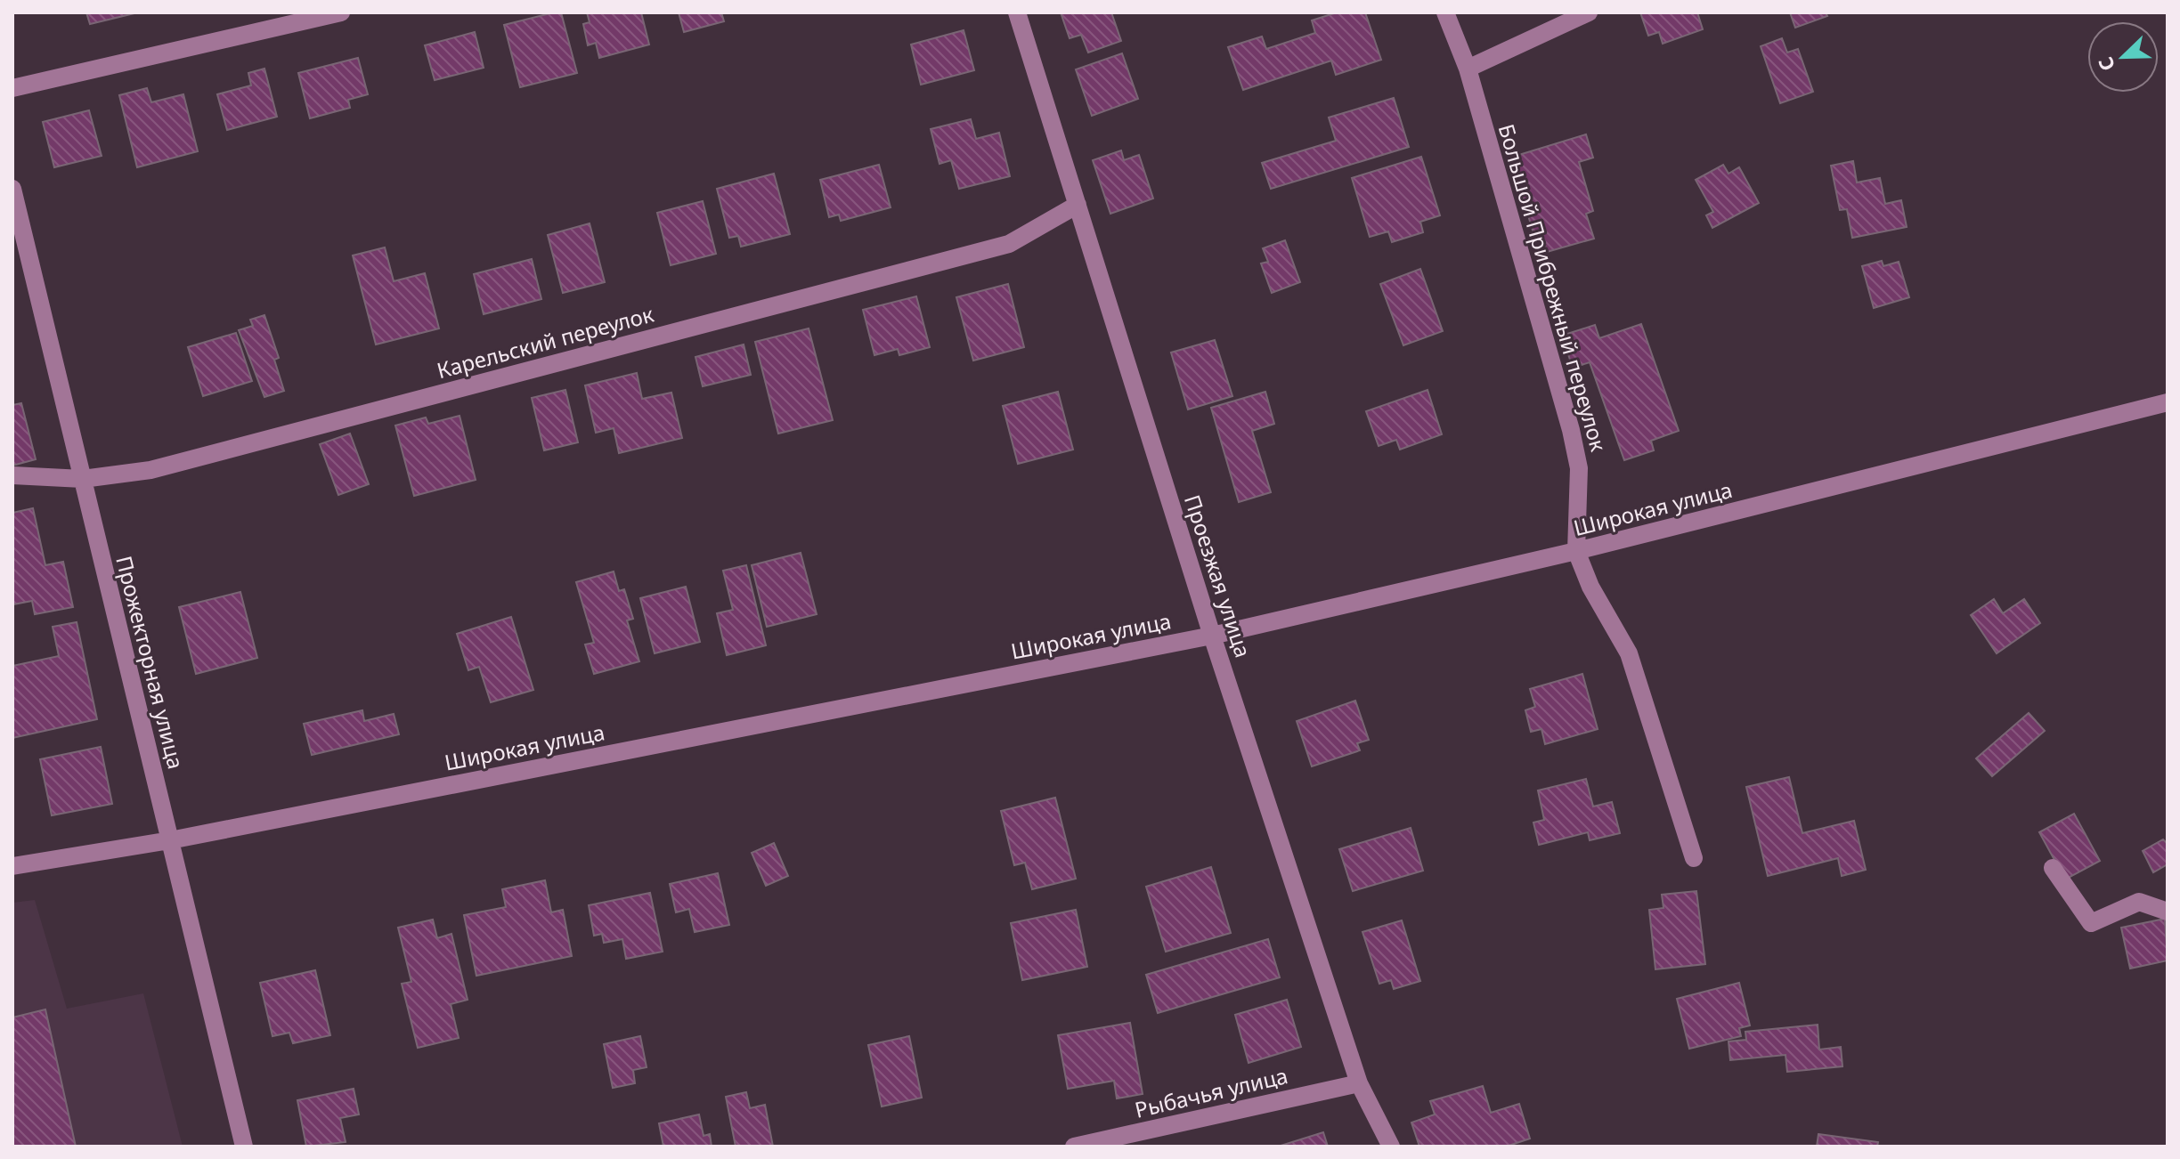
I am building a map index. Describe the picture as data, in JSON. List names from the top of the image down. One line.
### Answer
{"streets":{"street":["Большой Прибрежный переулок","Карельский переулок","Широкая улица","Проезжая улица","Прожекторная улица","Рыбачья улица"]},"crossings":[["Большой Прибрежный переулок","Широкая улица"],["Карельский переулок","Проезжая улица"],["Карельский переулок","Прожекторная улица"],["Широкая улица","Проезжая улица"],["Широкая улица","Прожекторная улица"],["Проезжая улица","Рыбачья улица"]],"north":"bottom left"}
